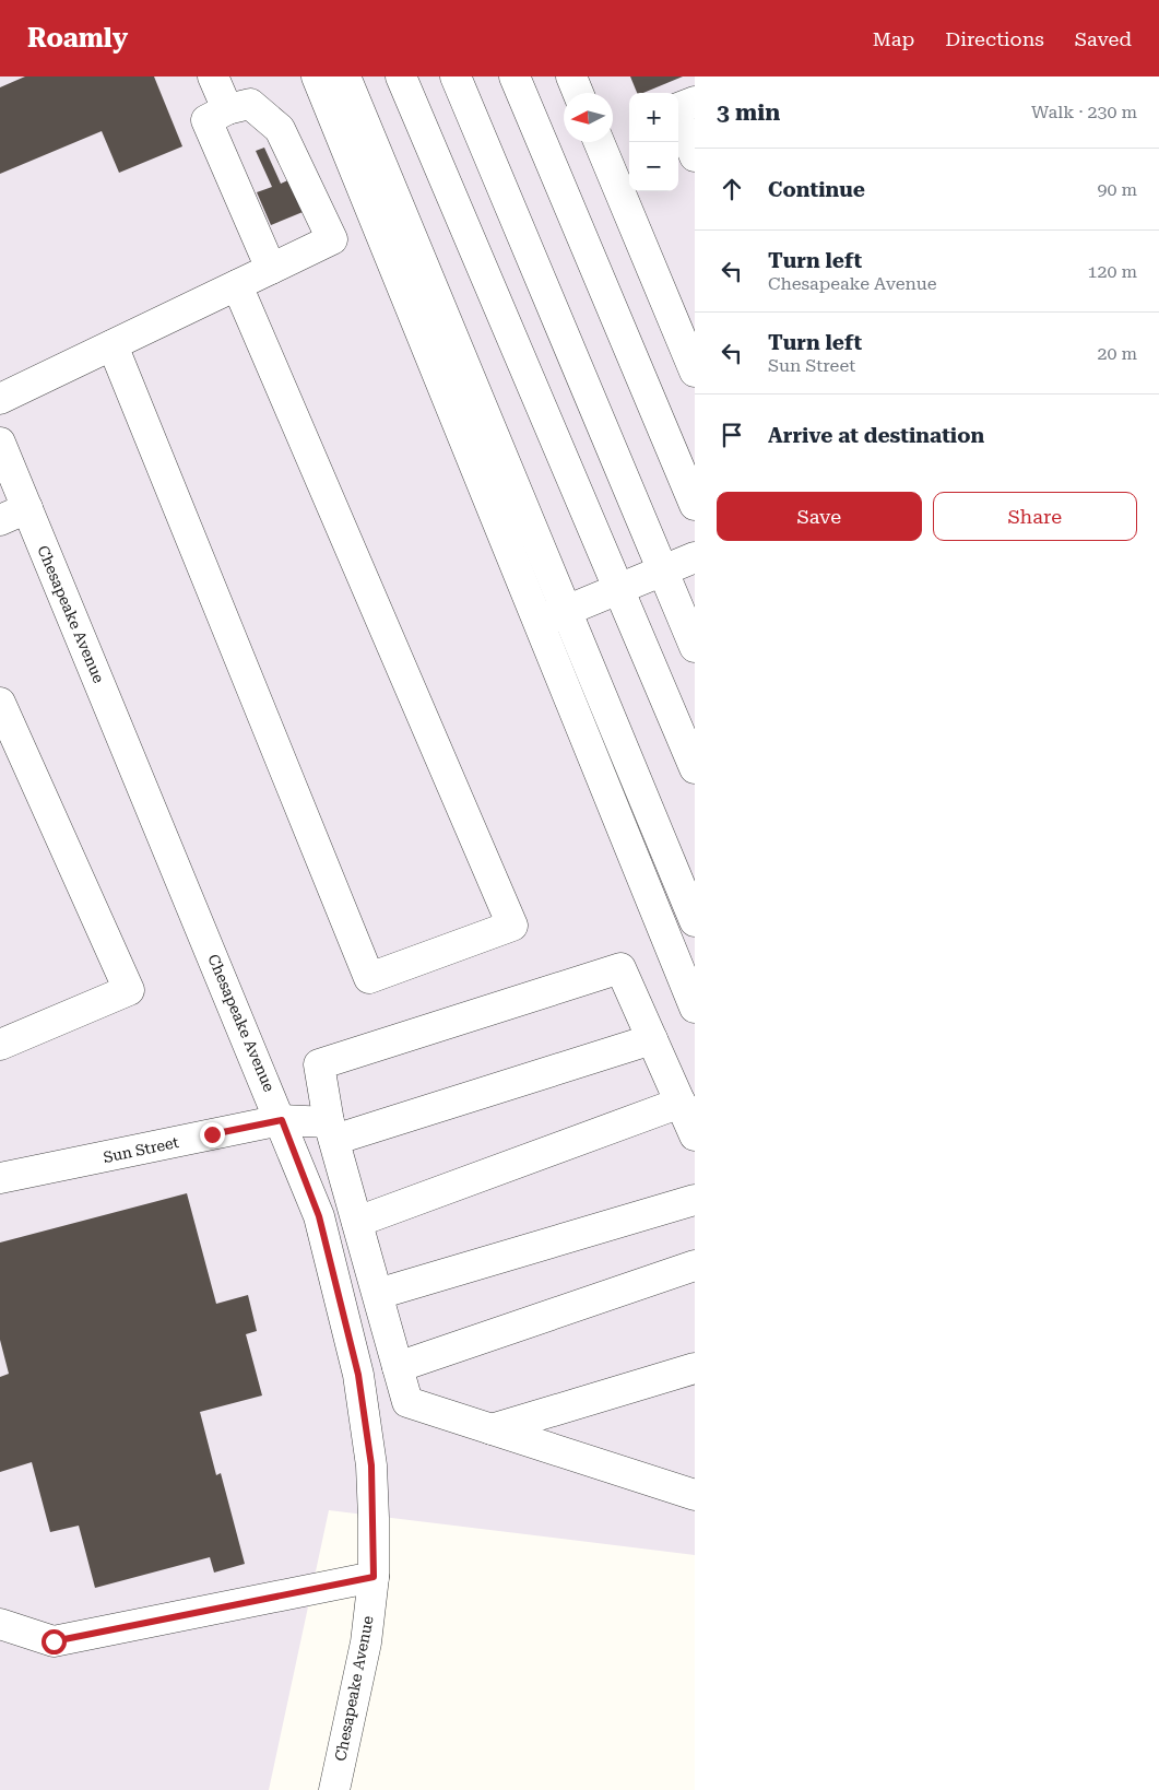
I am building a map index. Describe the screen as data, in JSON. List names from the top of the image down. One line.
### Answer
{"streets":{"street":["Chesapeake Avenue","Sun Street"]},"crossings":[["Chesapeake Avenue","Sun Street"]],"north":"left","page":{"header":"Roamly","nav":["Map","Directions","Saved"],"heading":["3 min","Walk · 230 m"],"map_buttons":["+","−"],"list":[["Continue","90 m"],["Turn left","Chesapeake Avenue","120 m"],["Turn left","Sun Street","20 m"],"Arrive at destination"],"buttons":["Save","Share"]}}
